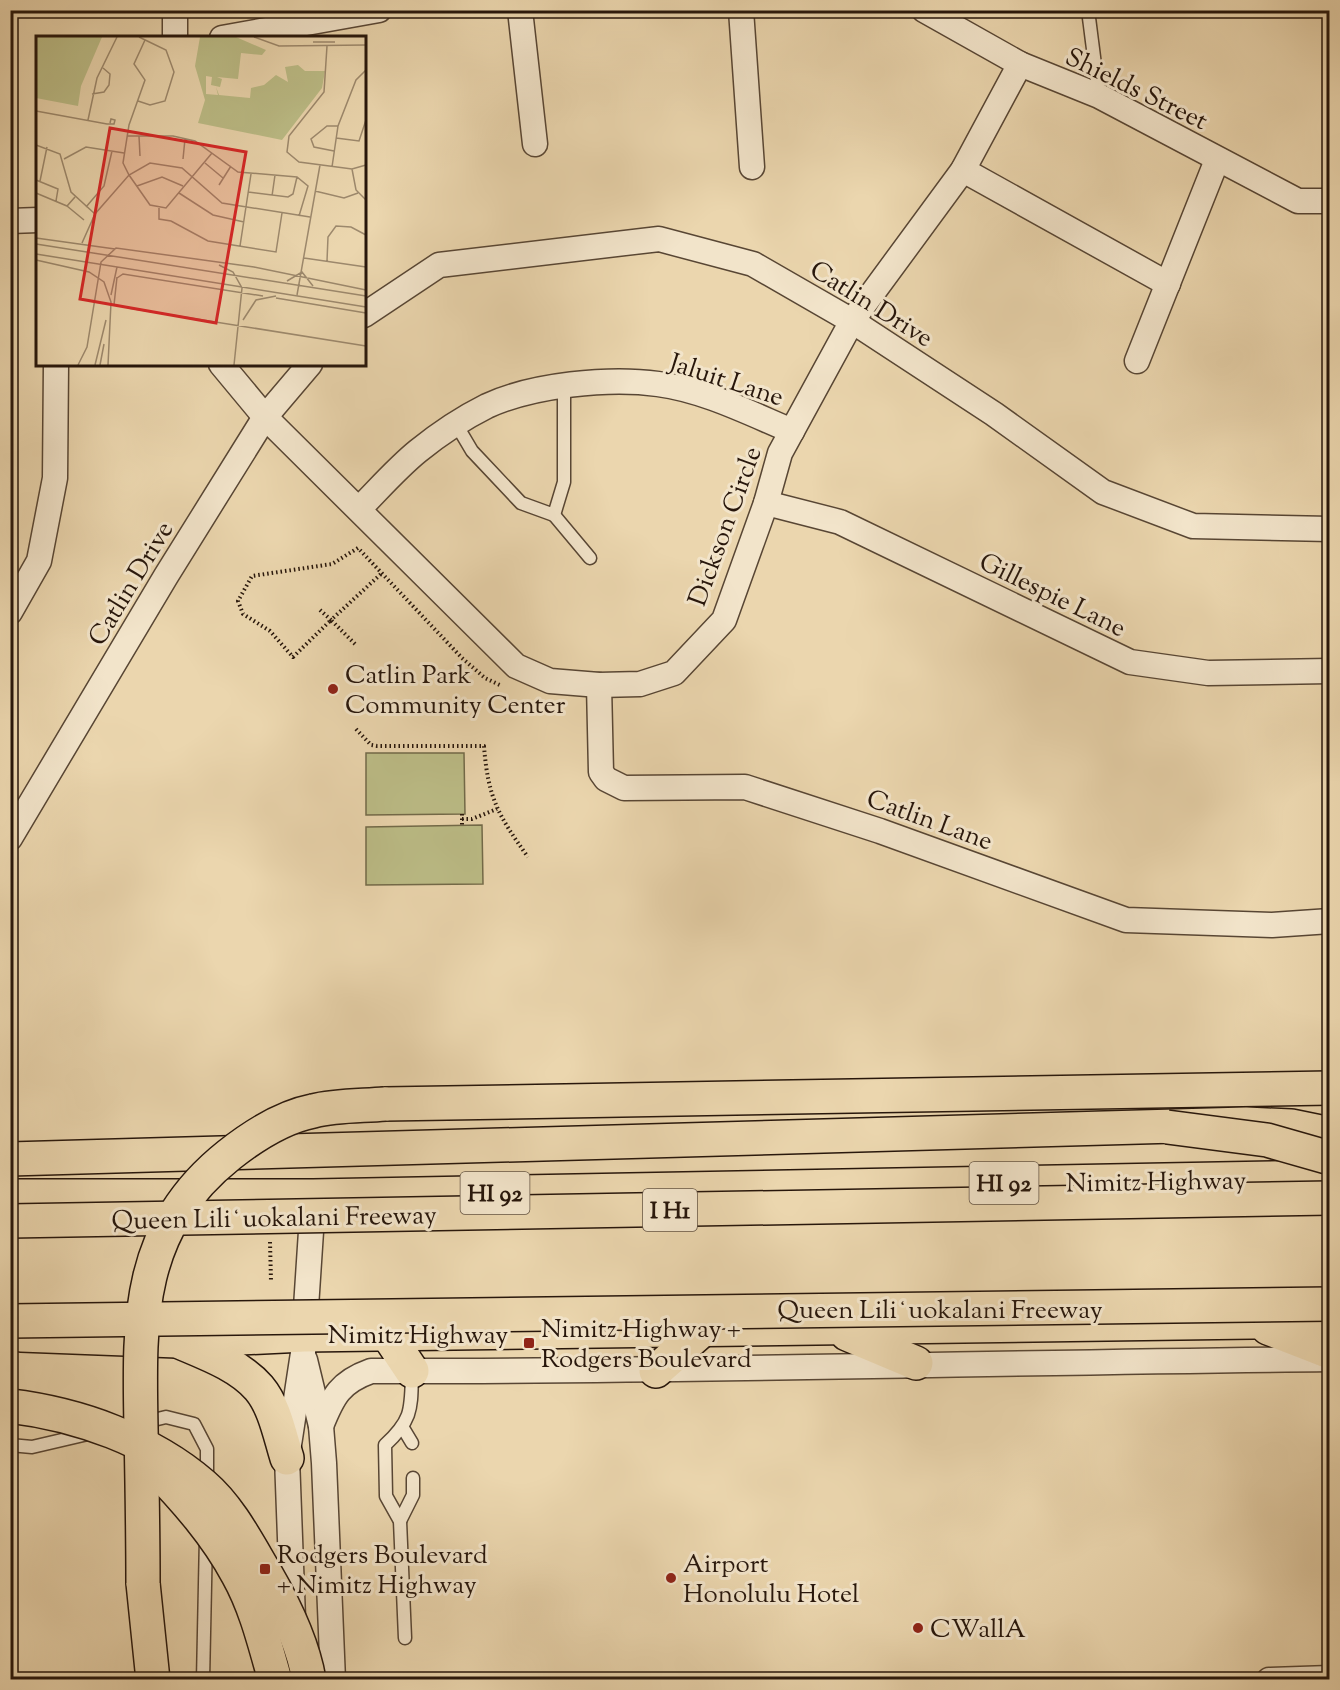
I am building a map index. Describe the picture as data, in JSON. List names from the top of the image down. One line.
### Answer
{"streets":{"main road":["Nimitz Highway","HI 92","I H1","Queen Liliʻuokalani Freeway"],"street":["Shields Street","Catlin Drive","Jaluit Lane","Dickson Circle","Gillespie Lane","Catlin Lane"]},"crossings":[["Shields Street","Dickson Circle"],["Catlin Drive","Dickson Circle"],["Jaluit Lane","Dickson Circle"],["Dickson Circle","Gillespie Lane"],["Dickson Circle","Catlin Lane"],["Nimitz Highway","Queen Liliʻuokalani Freeway"]],"places":{"other":["Catlin Park Community Center","Airport Honolulu Hotel","CWallA"],"transit":["Nimitz Highway + Rodgers Boulevard","Rodgers Boulevard + Nimitz Highway"]}}
